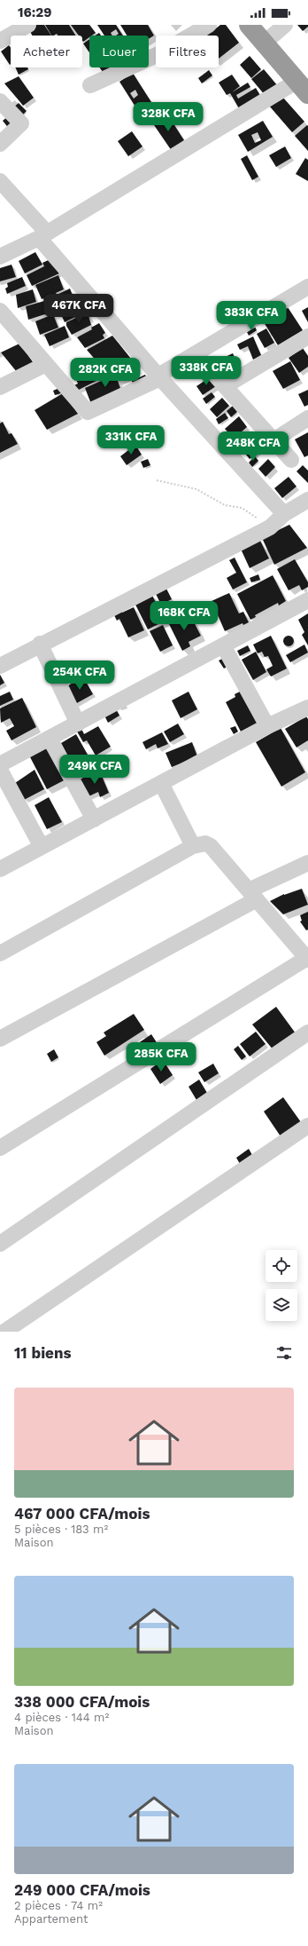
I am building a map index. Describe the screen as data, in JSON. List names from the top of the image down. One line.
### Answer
{"page":{"status":"16:29","chip":["Acheter","Louer","Filtres"],"price":["328K CFA","467K CFA","383K CFA","338K CFA","282K CFA","331K CFA","248K CFA","168K CFA","254K CFA","249K CFA","285K CFA"],"heading":"11 biens","list":[{"name":"467 000 CFA/mois","note":"5 pièces · 183 m² · Maison"},{"name":"338 000 CFA/mois","note":"4 pièces · 144 m² · Maison"},{"name":"249 000 CFA/mois","note":"2 pièces · 74 m² · Appartement"}]}}
